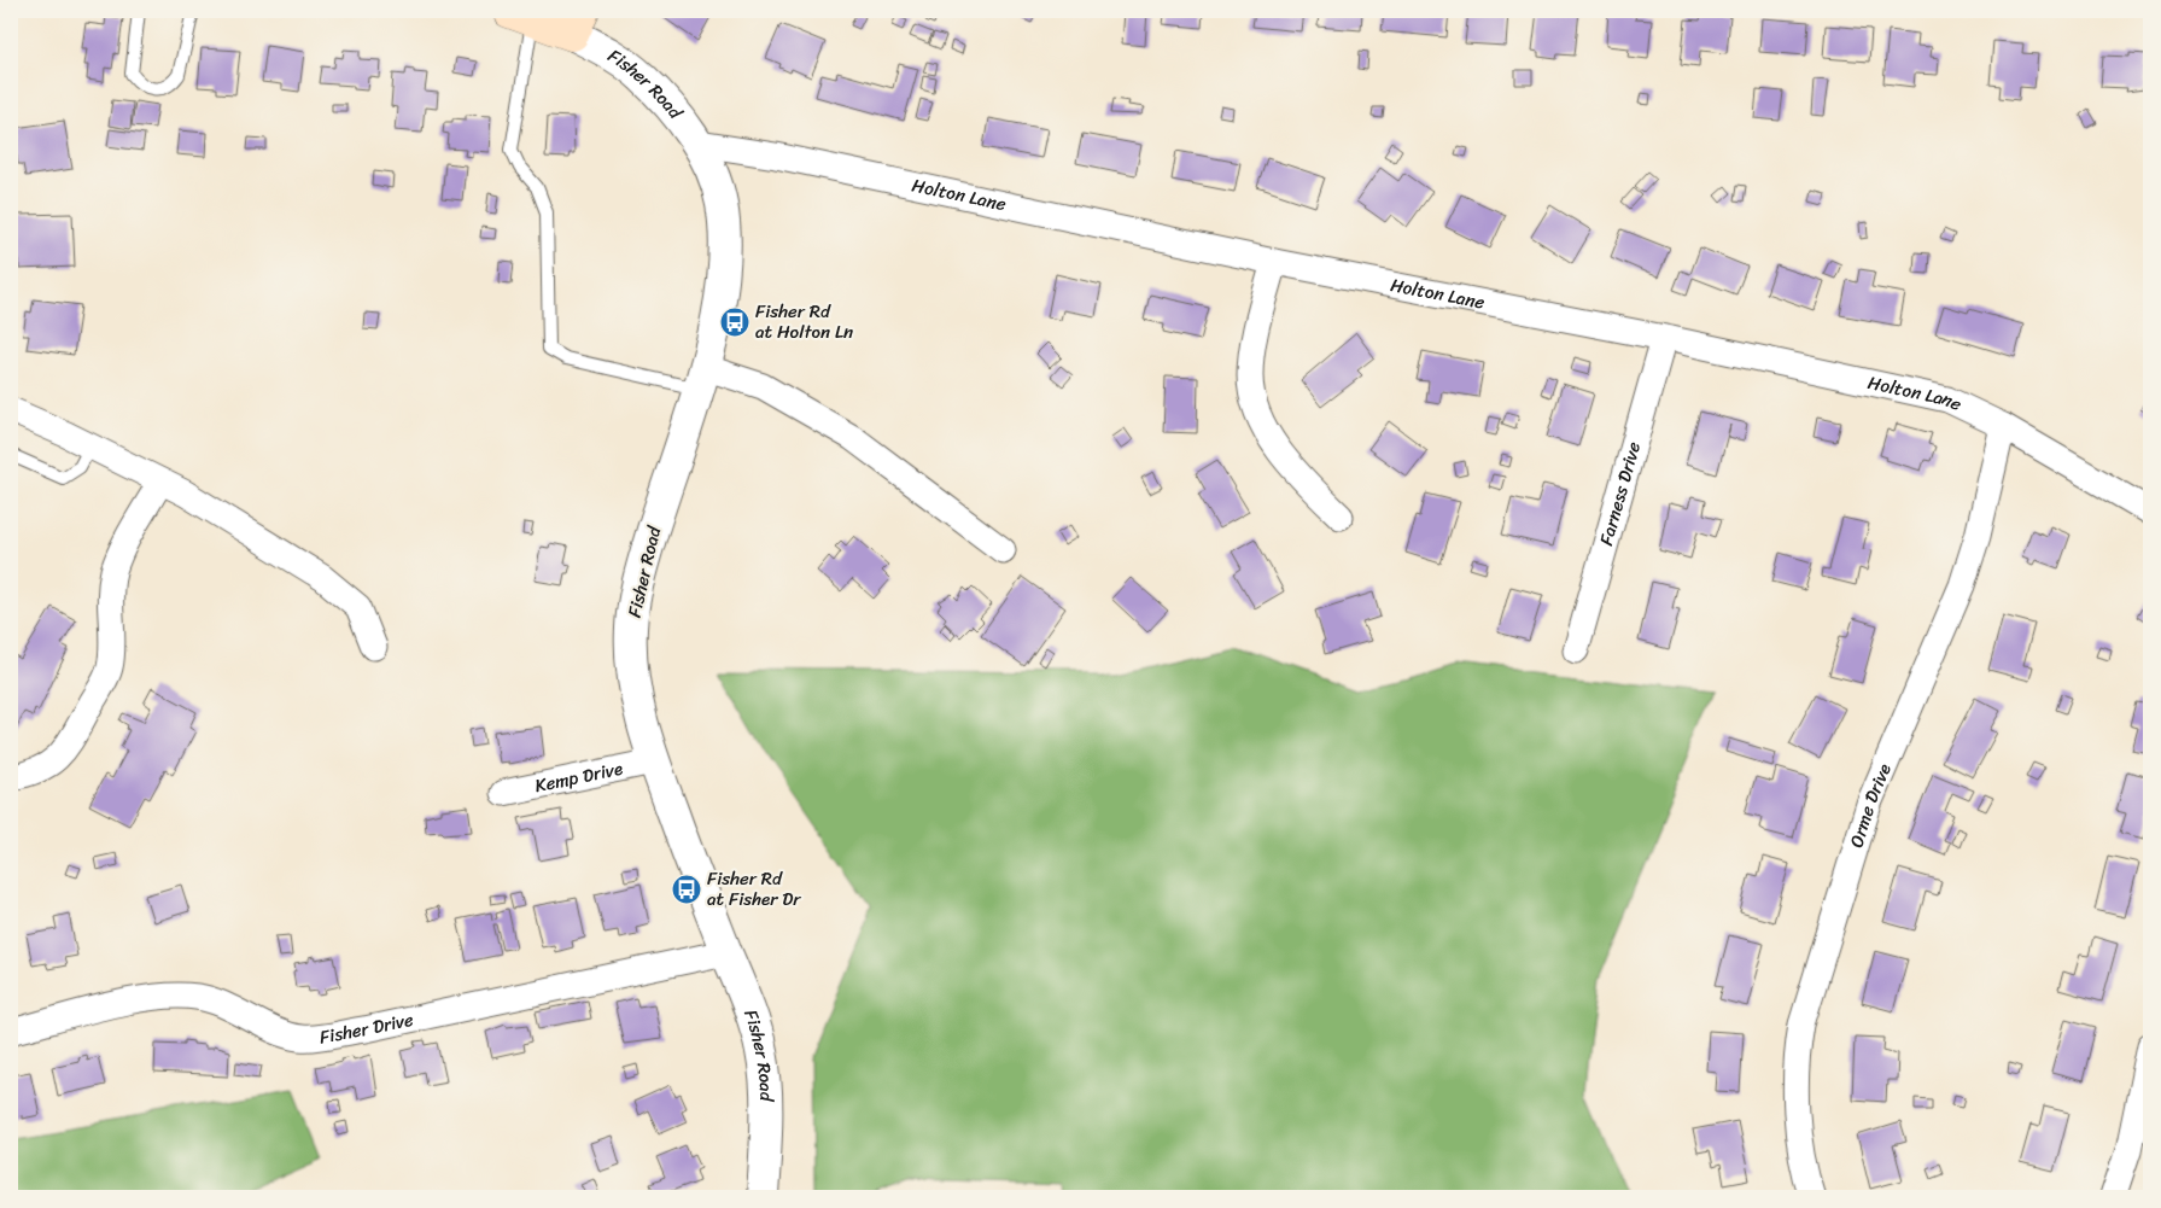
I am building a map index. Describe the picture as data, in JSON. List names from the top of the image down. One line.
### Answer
{"streets":{"street":["Fisher Road","Holton Lane","Farness Drive","Kemp Drive","Orme Drive","Fisher Drive"]},"crossings":[["Fisher Road","Holton Lane"],["Fisher Road","Kemp Drive"],["Fisher Road","Fisher Drive"],["Holton Lane","Farness Drive"],["Holton Lane","Orme Drive"]],"places":{"bus stop":["Fisher Rd at Holton Ln","Fisher Rd at Fisher Dr"]}}
